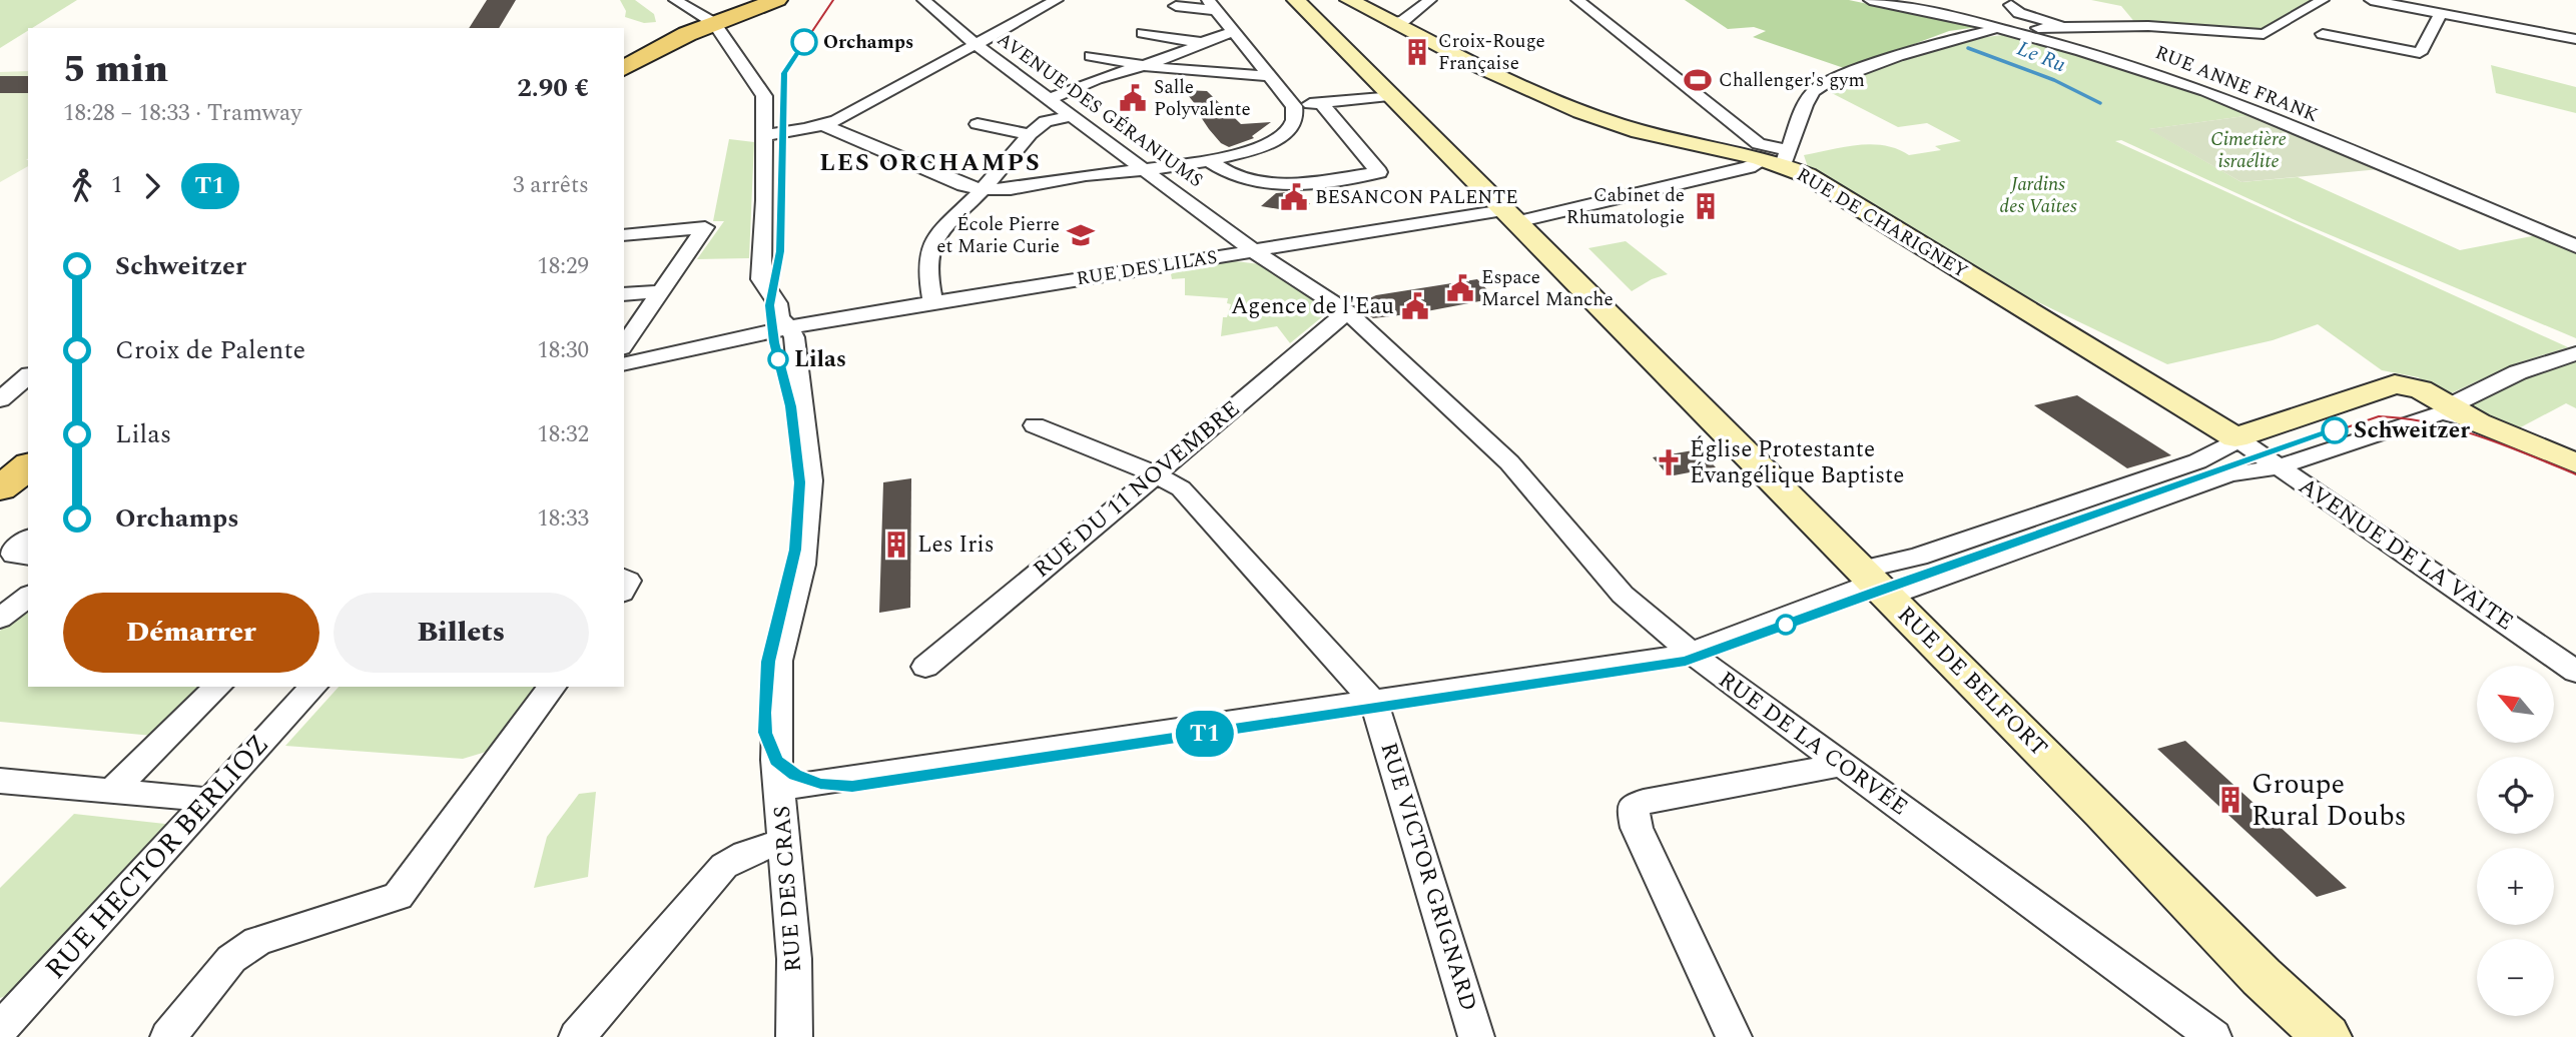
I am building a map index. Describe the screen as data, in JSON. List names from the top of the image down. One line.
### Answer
{"streets":{"main road":["RUE DE CHARIGNEY","RUE DE BELFORT"],"street":["RUE ANNE FRANK","AVENUE DES GÉRANIUMS","RUE DES LILAS","RUE DU 11 NOVEMBRE","AVENUE DE LA VAITE","RUE DE LA CORVÉE","RUE HECTOR BERLIOZ","RUE VICTOR GRIGNARD","RUE DES CRAS"]},"crossings":[["AVENUE DES GÉRANIUMS","RUE DES LILAS"],["AVENUE DES GÉRANIUMS","RUE DE LA CORVÉE"],["RUE DE CHARIGNEY","RUE DES LILAS"],["RUE DE CHARIGNEY","AVENUE DE LA VAITE"],["RUE DES LILAS","RUE DE BELFORT"],["RUE DES LILAS","RUE DE LA CORVÉE"],["RUE DES LILAS","RUE DES CRAS"],["RUE DU 11 NOVEMBRE","RUE DE LA CORVÉE"],["RUE DU 11 NOVEMBRE","RUE VICTOR GRIGNARD"]],"districts":["LES ORCHAMPS"],"water":["Le Ru"],"parks":["Cimetière israélite","Jardins des Vaîtes"],"places":{"other":["Orchamps","Lilas","Schweitzer"],"building":["Croix-Rouge Française","Cabinet de Rhumatologie","Les Iris","Groupe Rural Doubs"],"sports":["Challenger's gym"],"public building":["Salle Polyvalente","BESANCON PALENTE","Espace Marcel Manche","Agence de l'Eau"],"school or university":["École Pierre et Marie Curie"],"church":["Église Protestante Évangélique Baptiste"]},"lines":["tram line T1"],"north":"top left","page":{"on_map":"T1","heading":["5 min","18:28 – 18:33 · Tramway","2.90 €"],"legs":["1","T1","3 arrêts"],"list":[{"name":"Schweitzer","value":"18:29"},{"name":"Croix de Palente","value":"18:30"},{"name":"Lilas","value":"18:32"},{"name":"Orchamps","value":"18:33"}],"buttons":["Démarrer","Billets"],"map_buttons":["+","−"]}}
